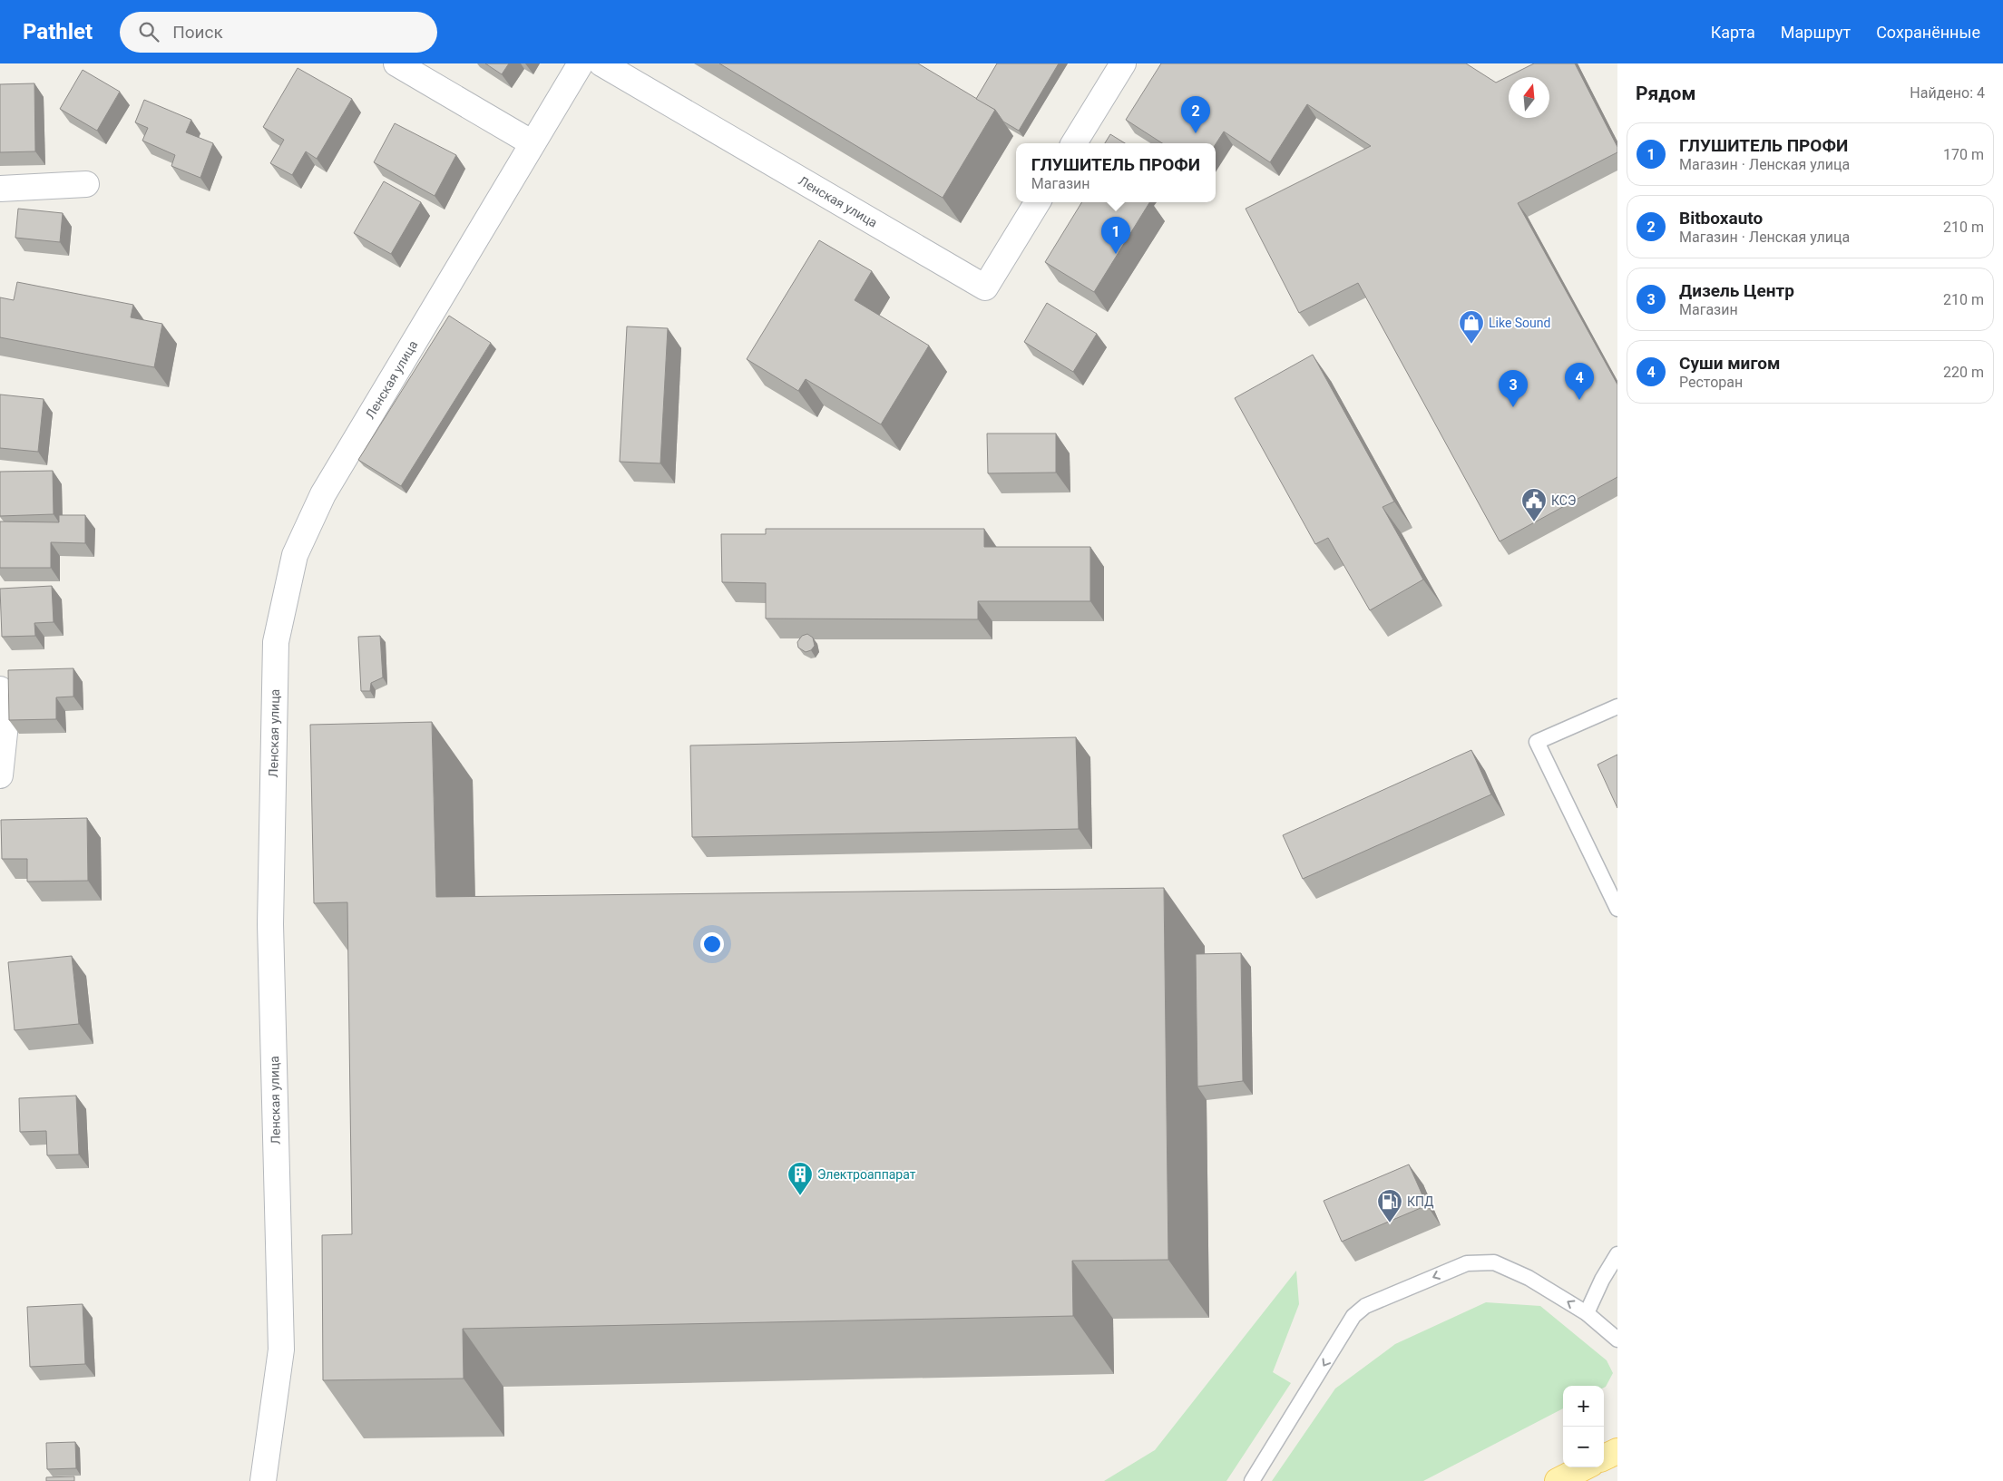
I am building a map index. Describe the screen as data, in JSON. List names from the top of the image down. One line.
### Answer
{"streets":{"street":["Ленская улица"]},"places":{"shop":["Like Sound"],"public building":["КСЭ"],"building":["Электроаппарат"],"fuel station":["КПД"]},"north":"top","page":{"header":"Pathlet","search":"Поиск","nav":["Карта","Маршрут","Сохранённые"],"heading":["Рядом","Найдено: 4"],"pins":["2","1","4","3"],"list":[{"mark":"1","name":"ГЛУШИТЕЛЬ ПРОФИ","note":"Магазин · Ленская улица","value":"170 m"},{"mark":"2","name":"Bitboxauto","note":"Магазин · Ленская улица","value":"210 m"},{"mark":"3","name":"Дизель Центр","note":"Магазин","value":"210 m"},{"mark":"4","name":"Суши мигом","note":"Ресторан","value":"220 m"}],"popup":["ГЛУШИТЕЛЬ ПРОФИ","Магазин"],"map_buttons":["+","−"]}}
